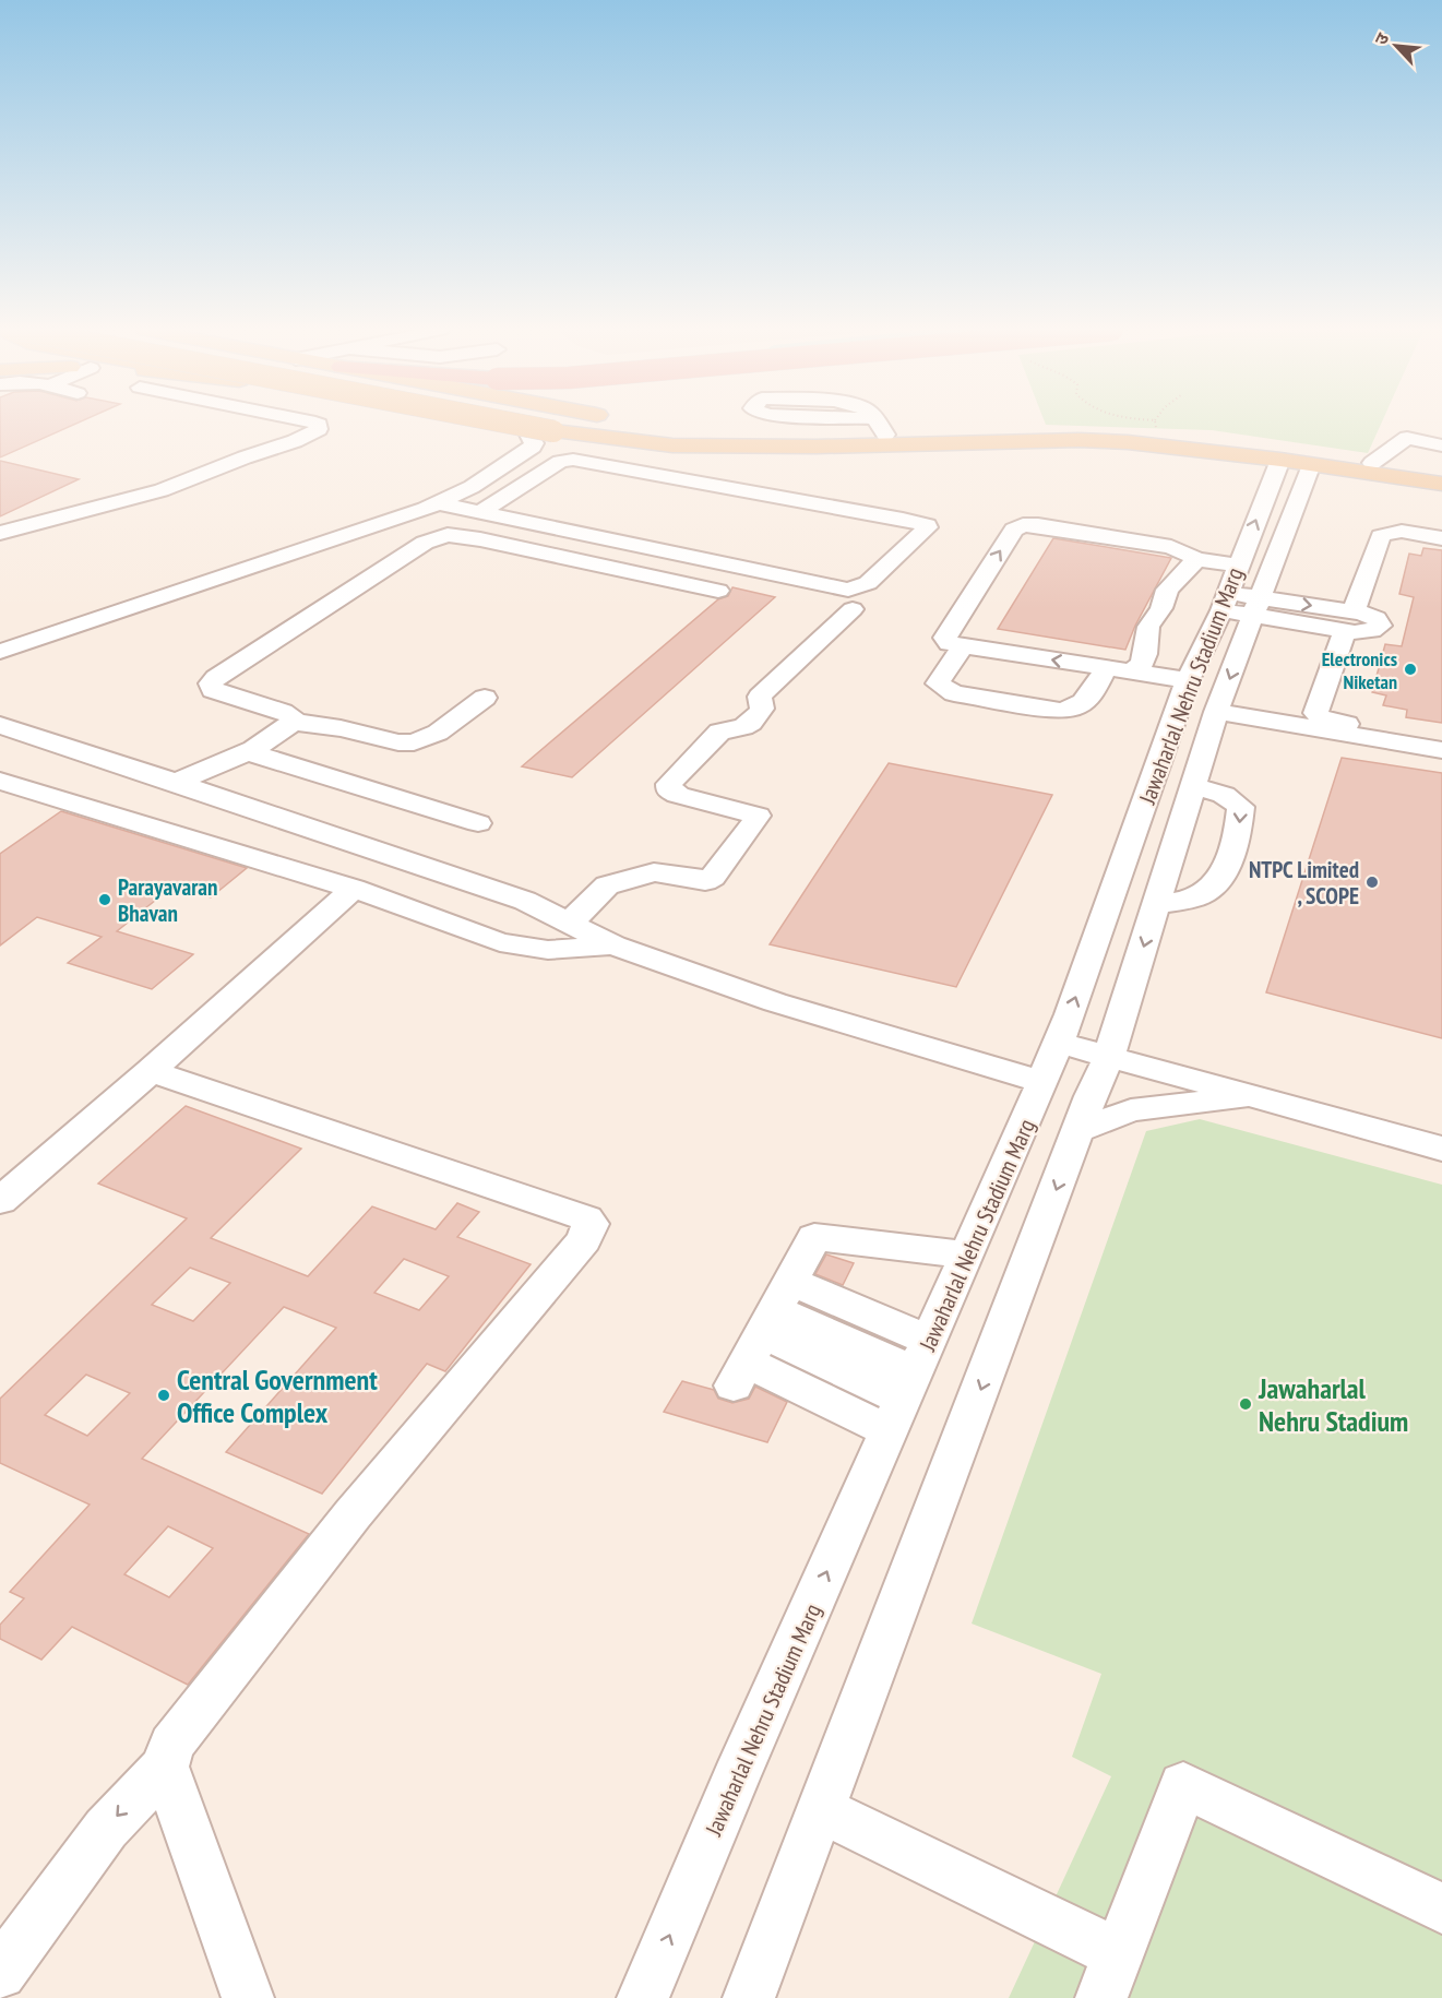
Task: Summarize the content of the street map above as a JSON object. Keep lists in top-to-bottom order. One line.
{"streets":{"street":["Jawaharlal Nehru Stadium Marg"]},"places":["Electronics Niketan","NTPC Limited , SCOPE","Parayavaran Bhavan","Central Government Office Complex","Jawaharlal Nehru Stadium"],"north":"top left"}
